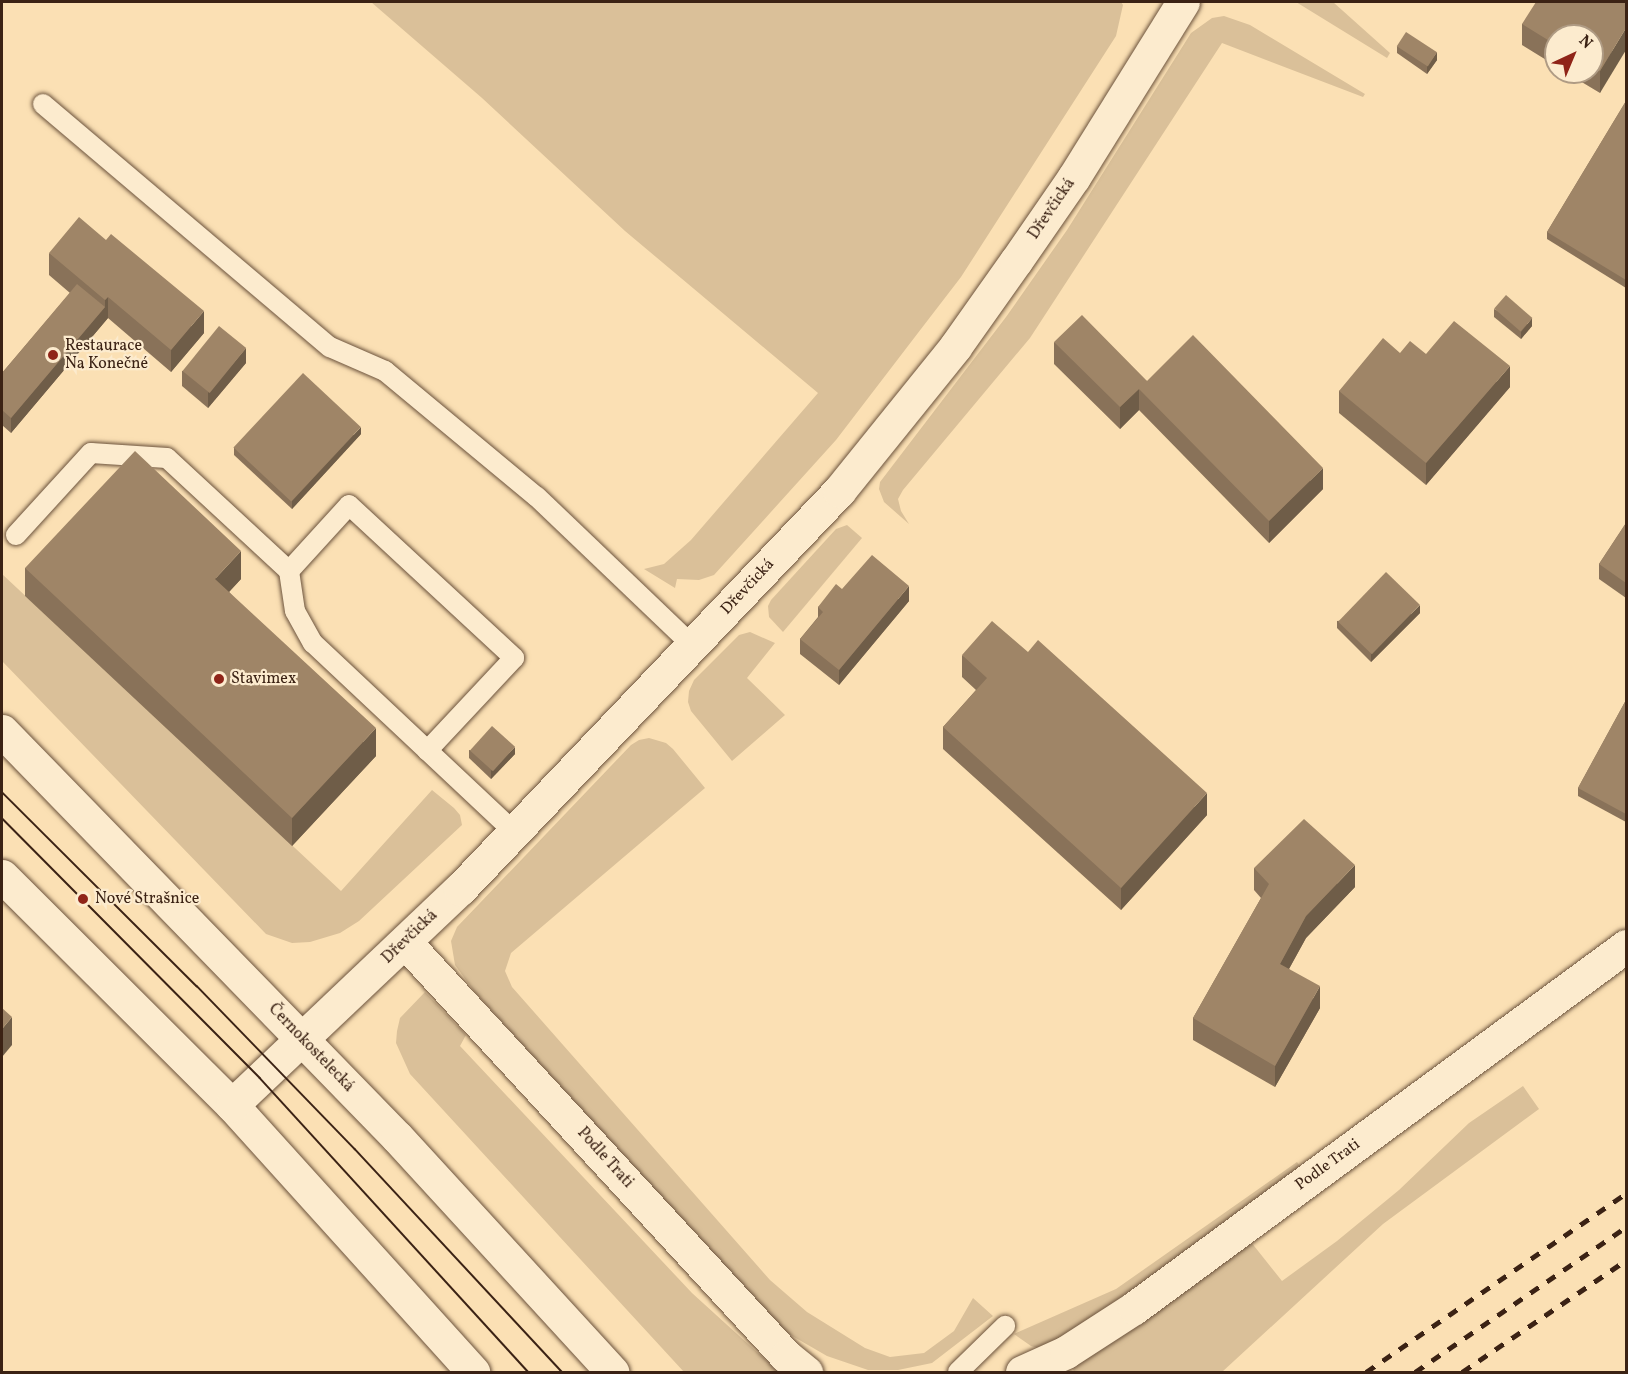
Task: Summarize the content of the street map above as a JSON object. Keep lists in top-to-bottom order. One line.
{"streets":{"main road":["Dřevčická","Černokostelecká","Podle Trati"]},"crossings":[["Dřevčická","Černokostelecká"],["Dřevčická","Podle Trati"]],"places":["Restaurace Na Konečné","Stavimex","Nové Strašnice"],"north":"top right"}
